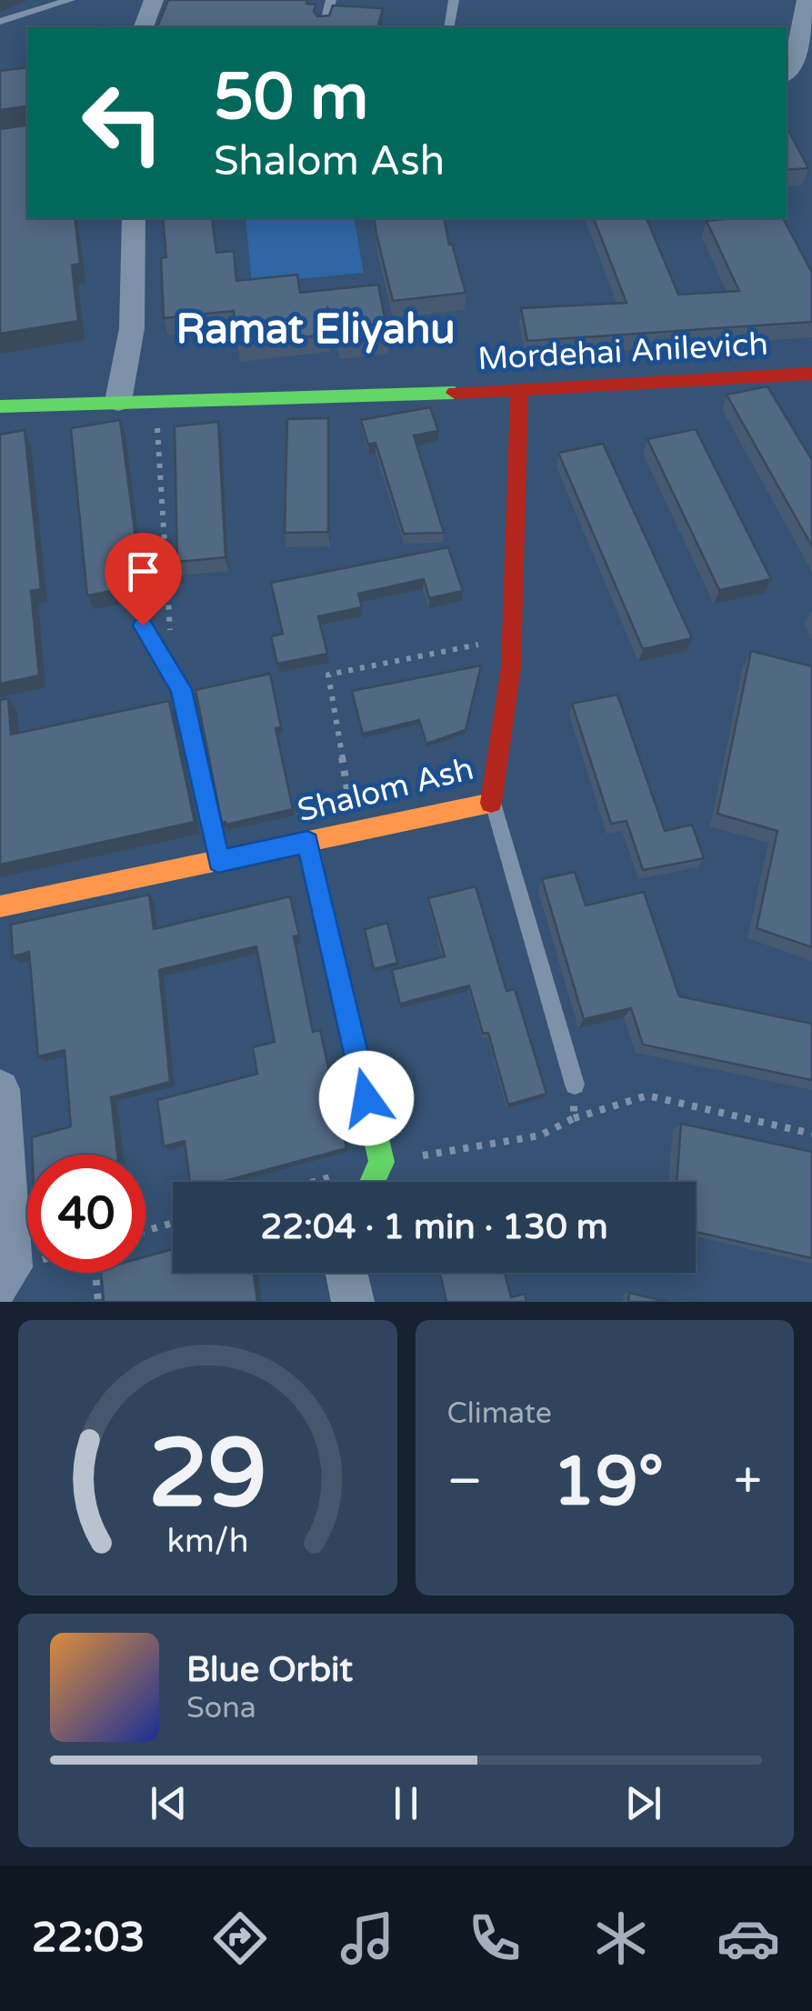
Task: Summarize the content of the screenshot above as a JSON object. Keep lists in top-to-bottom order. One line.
{"streets":{"street":["Mordehai Anilevich","Shalom Ash"]},"crossings":[["Mordehai Anilevich","Shalom Ash"]],"districts":["Ramat Eliyahu"],"page":{"turn":["50 m","Shalom Ash"],"limit":"40","trip":"22:04 · 1 min · 130 m","tile":"Climate","heat":["−","19°","+"],"song":["Blue Orbit","Sona"],"tabs":"22:03","gauge":["29","km/h"]}}
